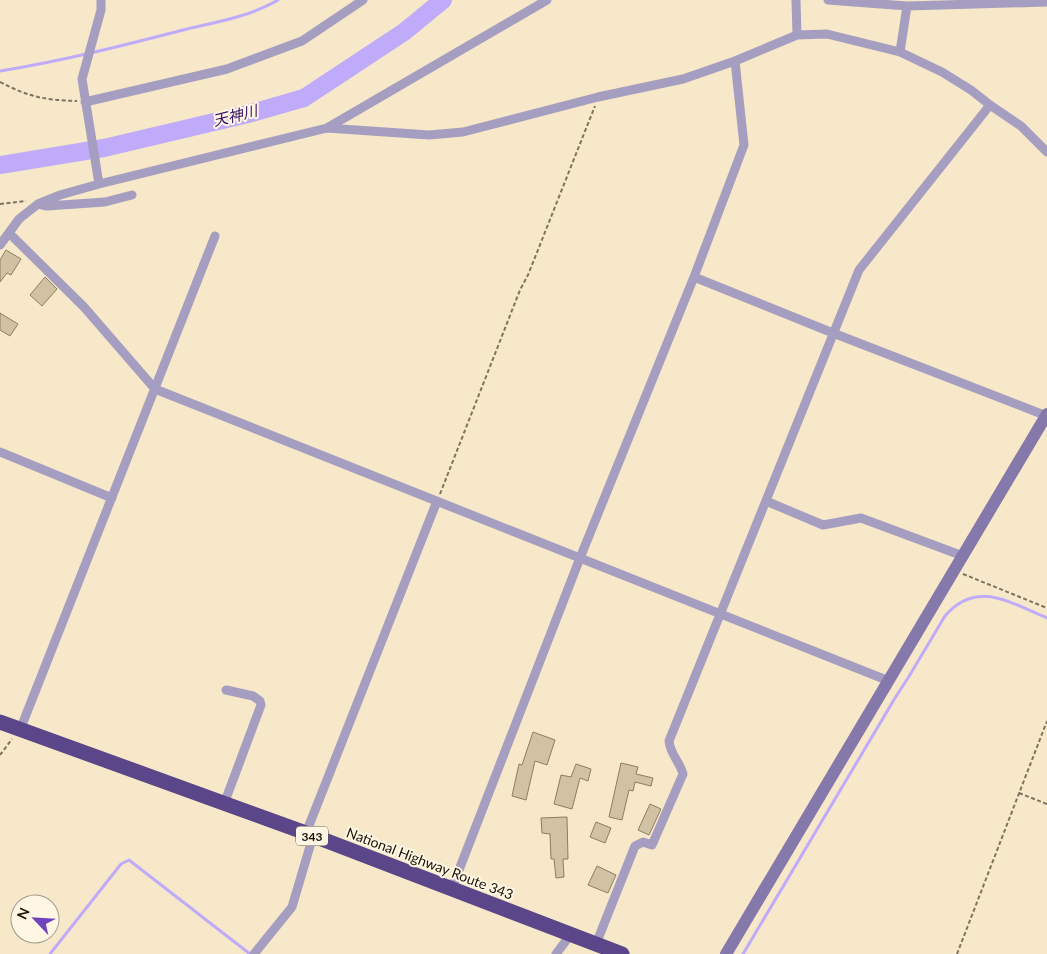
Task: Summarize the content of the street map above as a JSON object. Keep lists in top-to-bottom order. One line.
{"streets":{"highway":["343","National Highway Route 343"]},"water":["天神川"],"north":"top left"}
